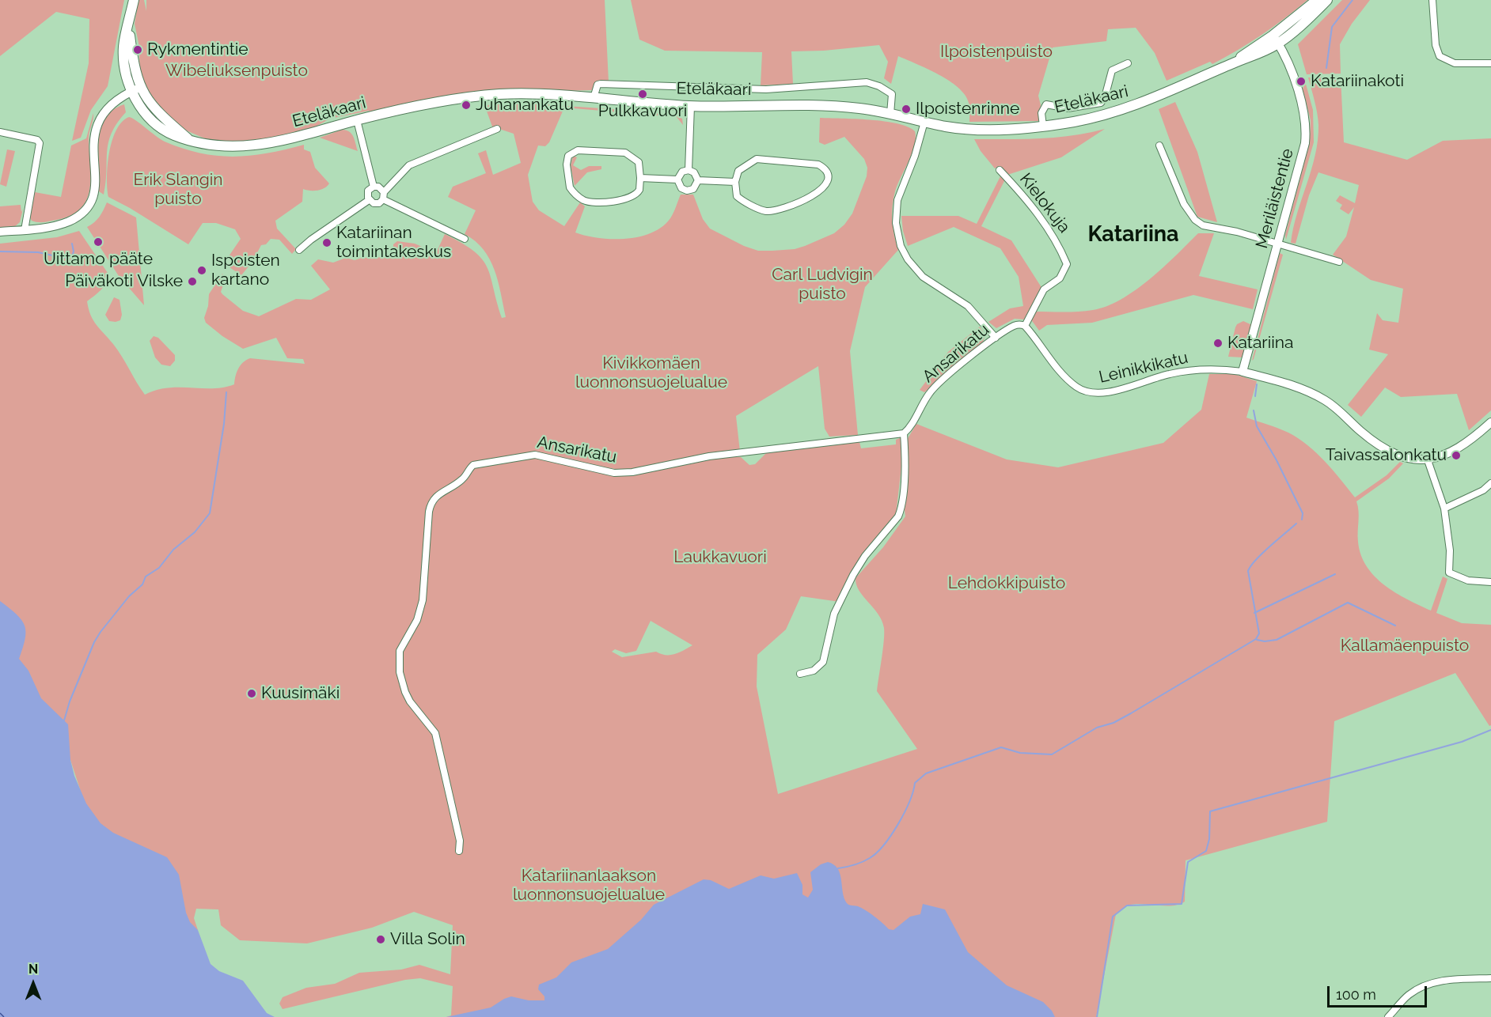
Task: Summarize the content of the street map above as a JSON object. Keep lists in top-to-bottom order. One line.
{"streets":{"main road":["Eteläkaari"],"street":["Meriläistentie","Kielokuja","Ansarikatu","Leinikkikatu"]},"crossings":[["Eteläkaari","Meriläistentie"],["Meriläistentie","Leinikkikatu"],["Kielokuja","Ansarikatu"],["Kielokuja","Leinikkikatu"],["Ansarikatu","Leinikkikatu"]],"districts":["Katariina"],"parks":["Ilpoistenpuisto","Wibeliuksenpuisto","Erik Slangin puisto","Carl Ludvigin puisto","Kivikkomäen luonnonsuojelualue","Laukkavuori","Lehdokkipuisto","Kallamäenpuisto","Katariinanlaakson luonnonsuojelualue"],"places":["Rykmentintie","Katariinakoti","Pulkkavuori","Juhanankatu","Ilpoistenrinne","Uittamo pääte","Katariinan toimintakeskus","Ispoisten kartano","Päiväkoti Vilske","Katariina","Taivassalonkatu","Kuusimäki","Villa Solin"],"scale_bar":"100 m","north":"top"}
